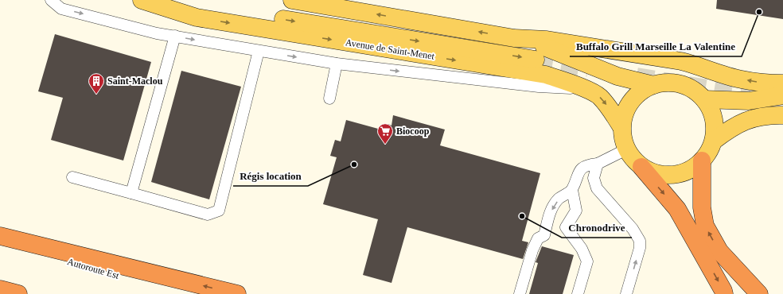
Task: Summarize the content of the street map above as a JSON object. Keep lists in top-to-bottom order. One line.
{"streets":{"highway":["Autoroute Est"],"main road":["Avenue de Saint-Menet"]},"places":{"other":["Buffalo Grill Marseille La Valentine","Régis location","Chronodrive"],"building":["Saint-Maclou"],"supermarket":["Biocoop"]}}
